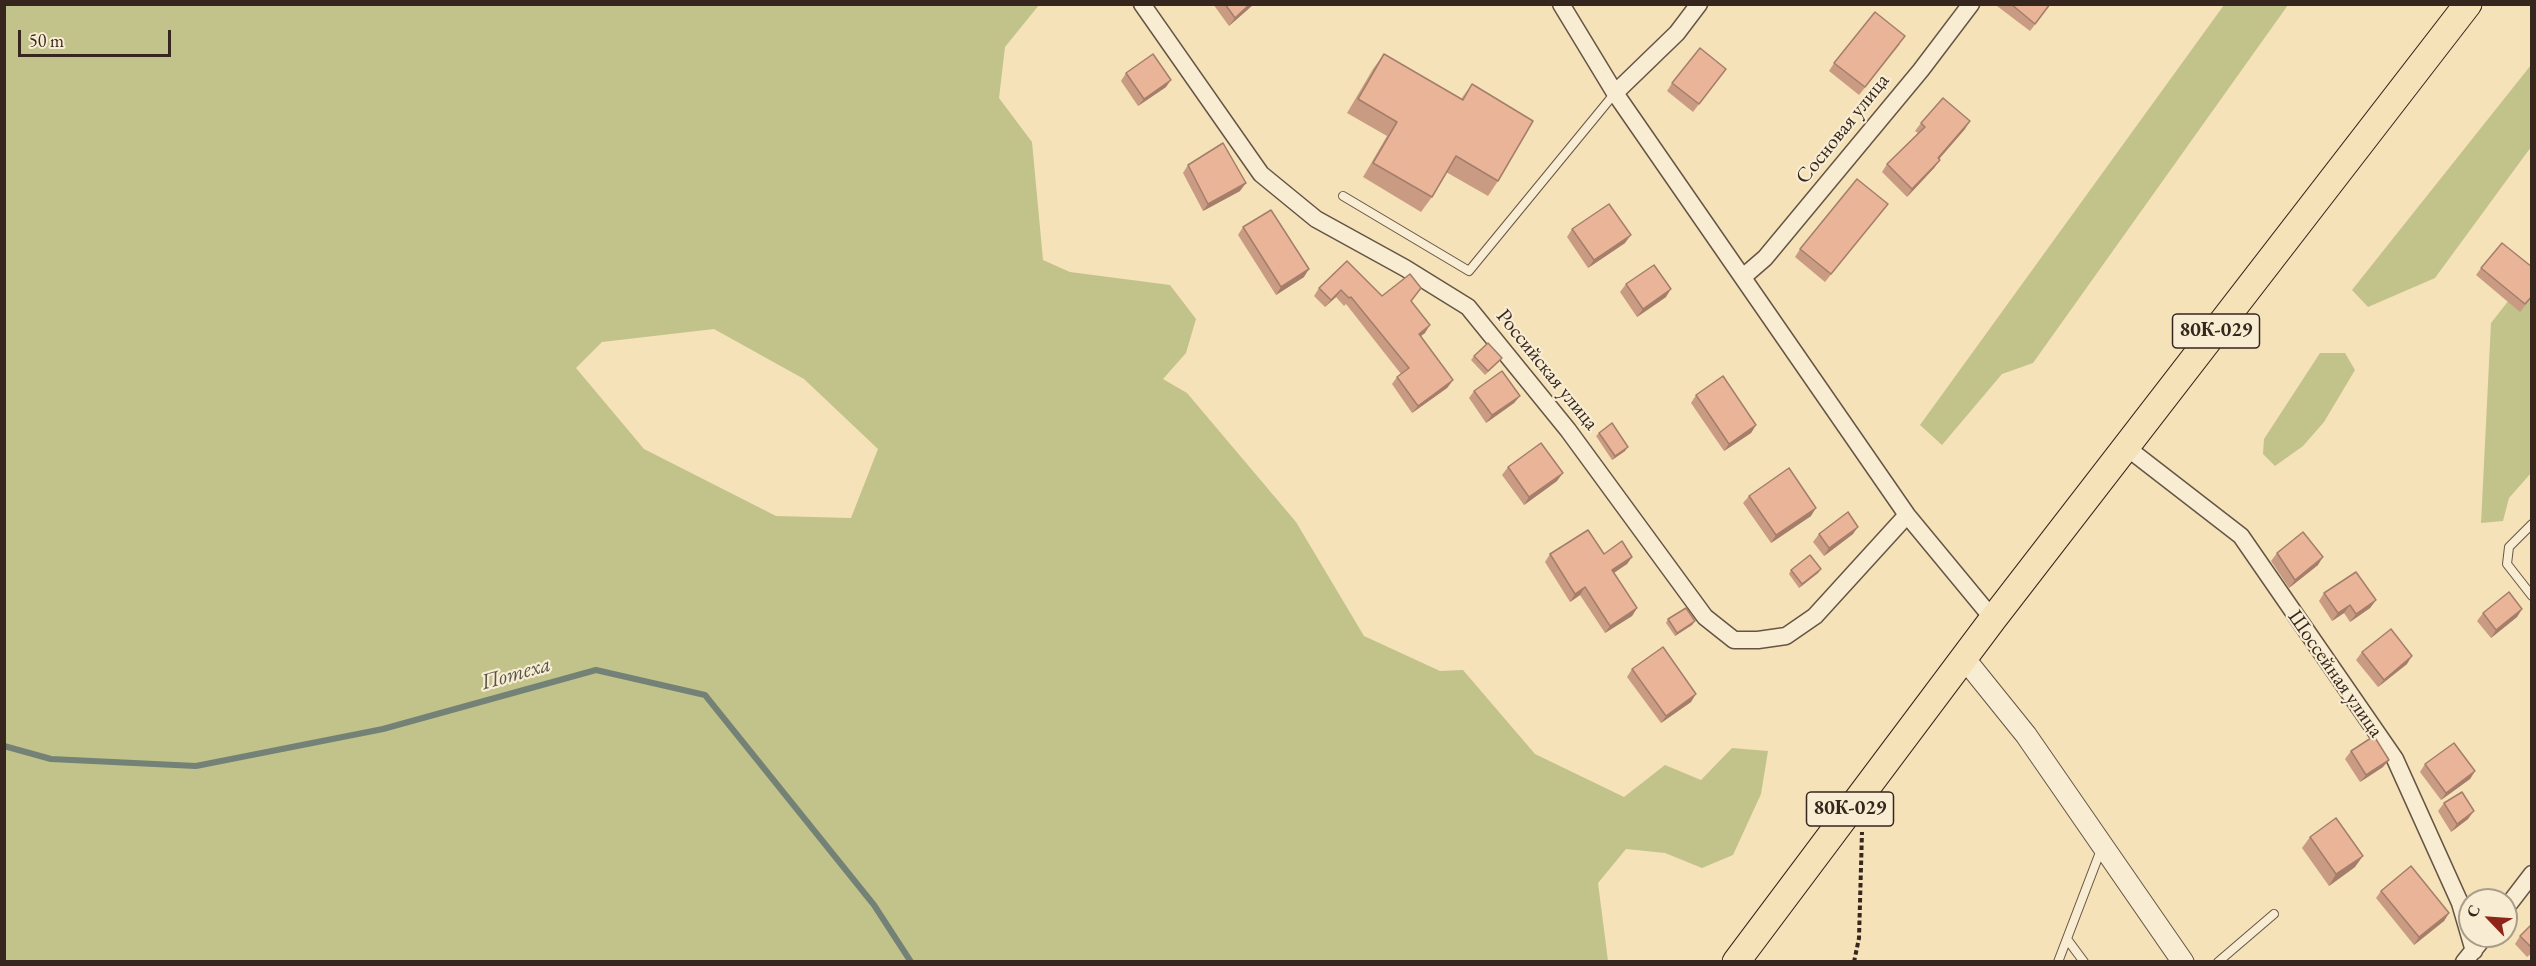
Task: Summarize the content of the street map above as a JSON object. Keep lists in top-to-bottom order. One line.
{"streets":{"main road":["80К-029"],"street":["Сосновая улица","Российская улица","Шоссейная улица"]},"crossings":[["80К-029","Шоссейная улица"]],"water":["Потеха"],"scale_bar":"50 m","north":"top left"}
